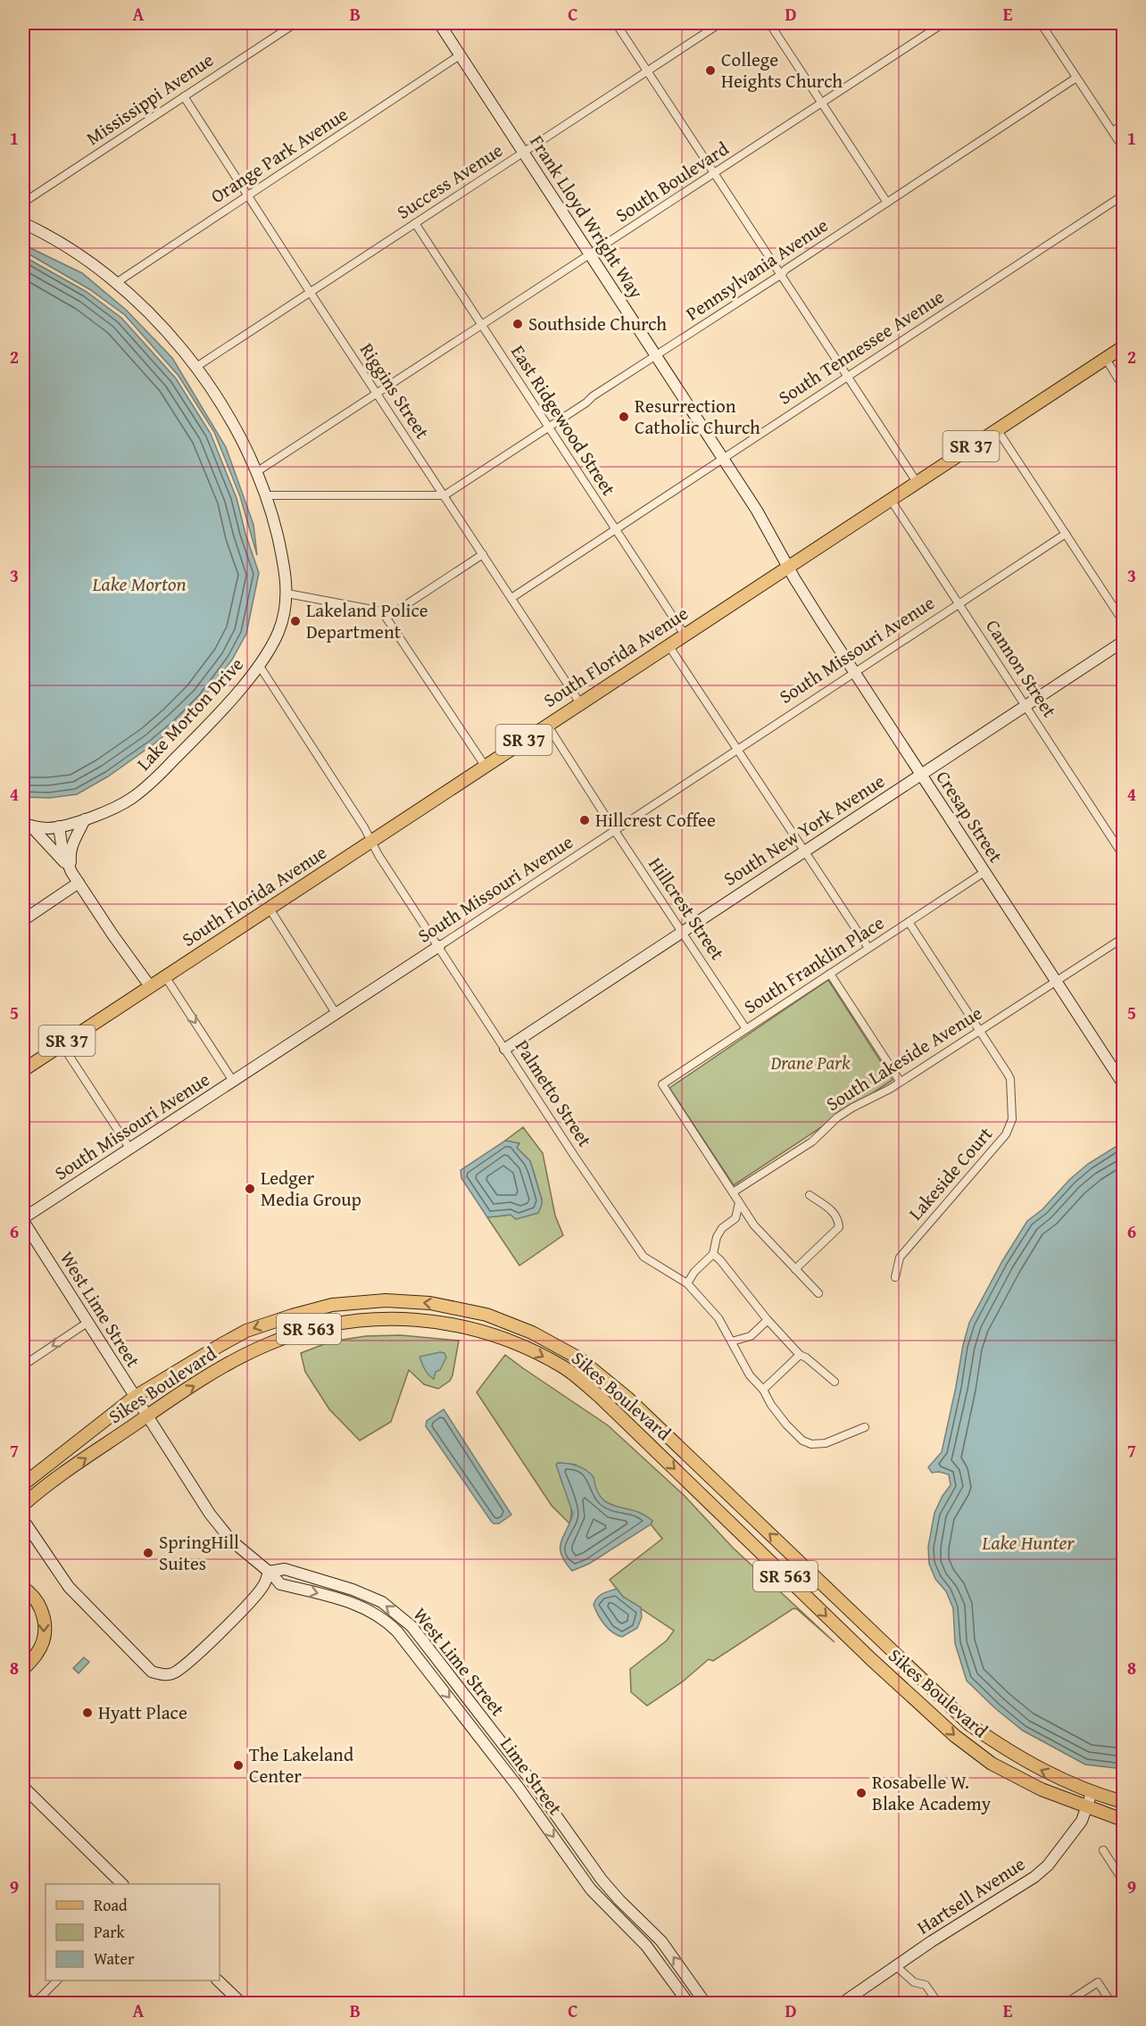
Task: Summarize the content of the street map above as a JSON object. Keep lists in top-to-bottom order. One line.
{"streets":{"main road":["SR 37","South Florida Avenue","SR 563","Sikes Boulevard"],"street":["Mississippi Avenue","Orange Park Avenue","Success Avenue","South Boulevard","Frank Lloyd Wright Way","Pennsylvania Avenue","South Tennessee Avenue","Riggins Street","East Ridgewood Street","South Missouri Avenue","Cannon Street","Lake Morton Drive","Cresap Street","South New York Avenue","Hillcrest Street","South Franklin Place","South Lakeside Avenue","Palmetto Street","Lakeside Court","West Lime Street","Lime Street","Hartsell Avenue"]},"crossings":[["Mississippi Avenue","Riggins Street"],["Orange Park Avenue","Frank Lloyd Wright Way"],["Orange Park Avenue","Riggins Street"],["Orange Park Avenue","Lake Morton Drive"],["Success Avenue","Frank Lloyd Wright Way"],["Success Avenue","Riggins Street"],["Success Avenue","East Ridgewood Street"],["Success Avenue","Lake Morton Drive"],["South Boulevard","Frank Lloyd Wright Way"],["South Boulevard","Riggins Street"],["South Boulevard","East Ridgewood Street"],["South Boulevard","Lake Morton Drive"],["Frank Lloyd Wright Way","Pennsylvania Avenue"],["Frank Lloyd Wright Way","South Tennessee Avenue"],["Frank Lloyd Wright Way","South Florida Avenue"],["Frank Lloyd Wright Way","Cresap Street"],["Pennsylvania Avenue","Riggins Street"],["Pennsylvania Avenue","East Ridgewood Street"],["South Tennessee Avenue","Riggins Street"],["South Tennessee Avenue","East Ridgewood Street"],["Riggins Street","South Florida Avenue"],["East Ridgewood Street","South Florida Avenue"],["South Missouri Avenue","Cannon Street"],["South Missouri Avenue","Cresap Street"],["South Missouri Avenue","Hillcrest Street"],["South Missouri Avenue","Palmetto Street"],["South Missouri Avenue","West Lime Street"],["South Florida Avenue","Cannon Street"],["South Florida Avenue","Cresap Street"],["South Florida Avenue","Hillcrest Street"],["South Florida Avenue","Palmetto Street"],["Cannon Street","South New York Avenue"],["Lake Morton Drive","Palmetto Street"],["Cresap Street","South New York Avenue"],["Cresap Street","South Franklin Place"],["Cresap Street","South Lakeside Avenue"],["South New York Avenue","Hillcrest Street"],["South New York Avenue","Palmetto Street"],["Hillcrest Street","South Franklin Place"],["South Franklin Place","South Lakeside Avenue"],["South Franklin Place","Lakeside Court"],["South Lakeside Avenue","Lakeside Court"],["West Lime Street","Sikes Boulevard"],["West Lime Street","Lime Street"],["Sikes Boulevard","Hartsell Avenue"]],"one_way":["West Lime Street","Lime Street"],"water":["Lake Morton","Lake Hunter"],"parks":["Drane Park"],"places":["College Heights Church","Southside Church","Resurrection Catholic Church","Lakeland Police Department","Hillcrest Coffee","Ledger Media Group","SpringHill Suites","Hyatt Place","The Lakeland Center","Rosabelle W. Blake Academy"],"legend":["Road","Park","Water"],"grid":{"columns":["A","B","C","D","E"],"rows":["1","2","3","4","5","6","7","8","9"]}}
